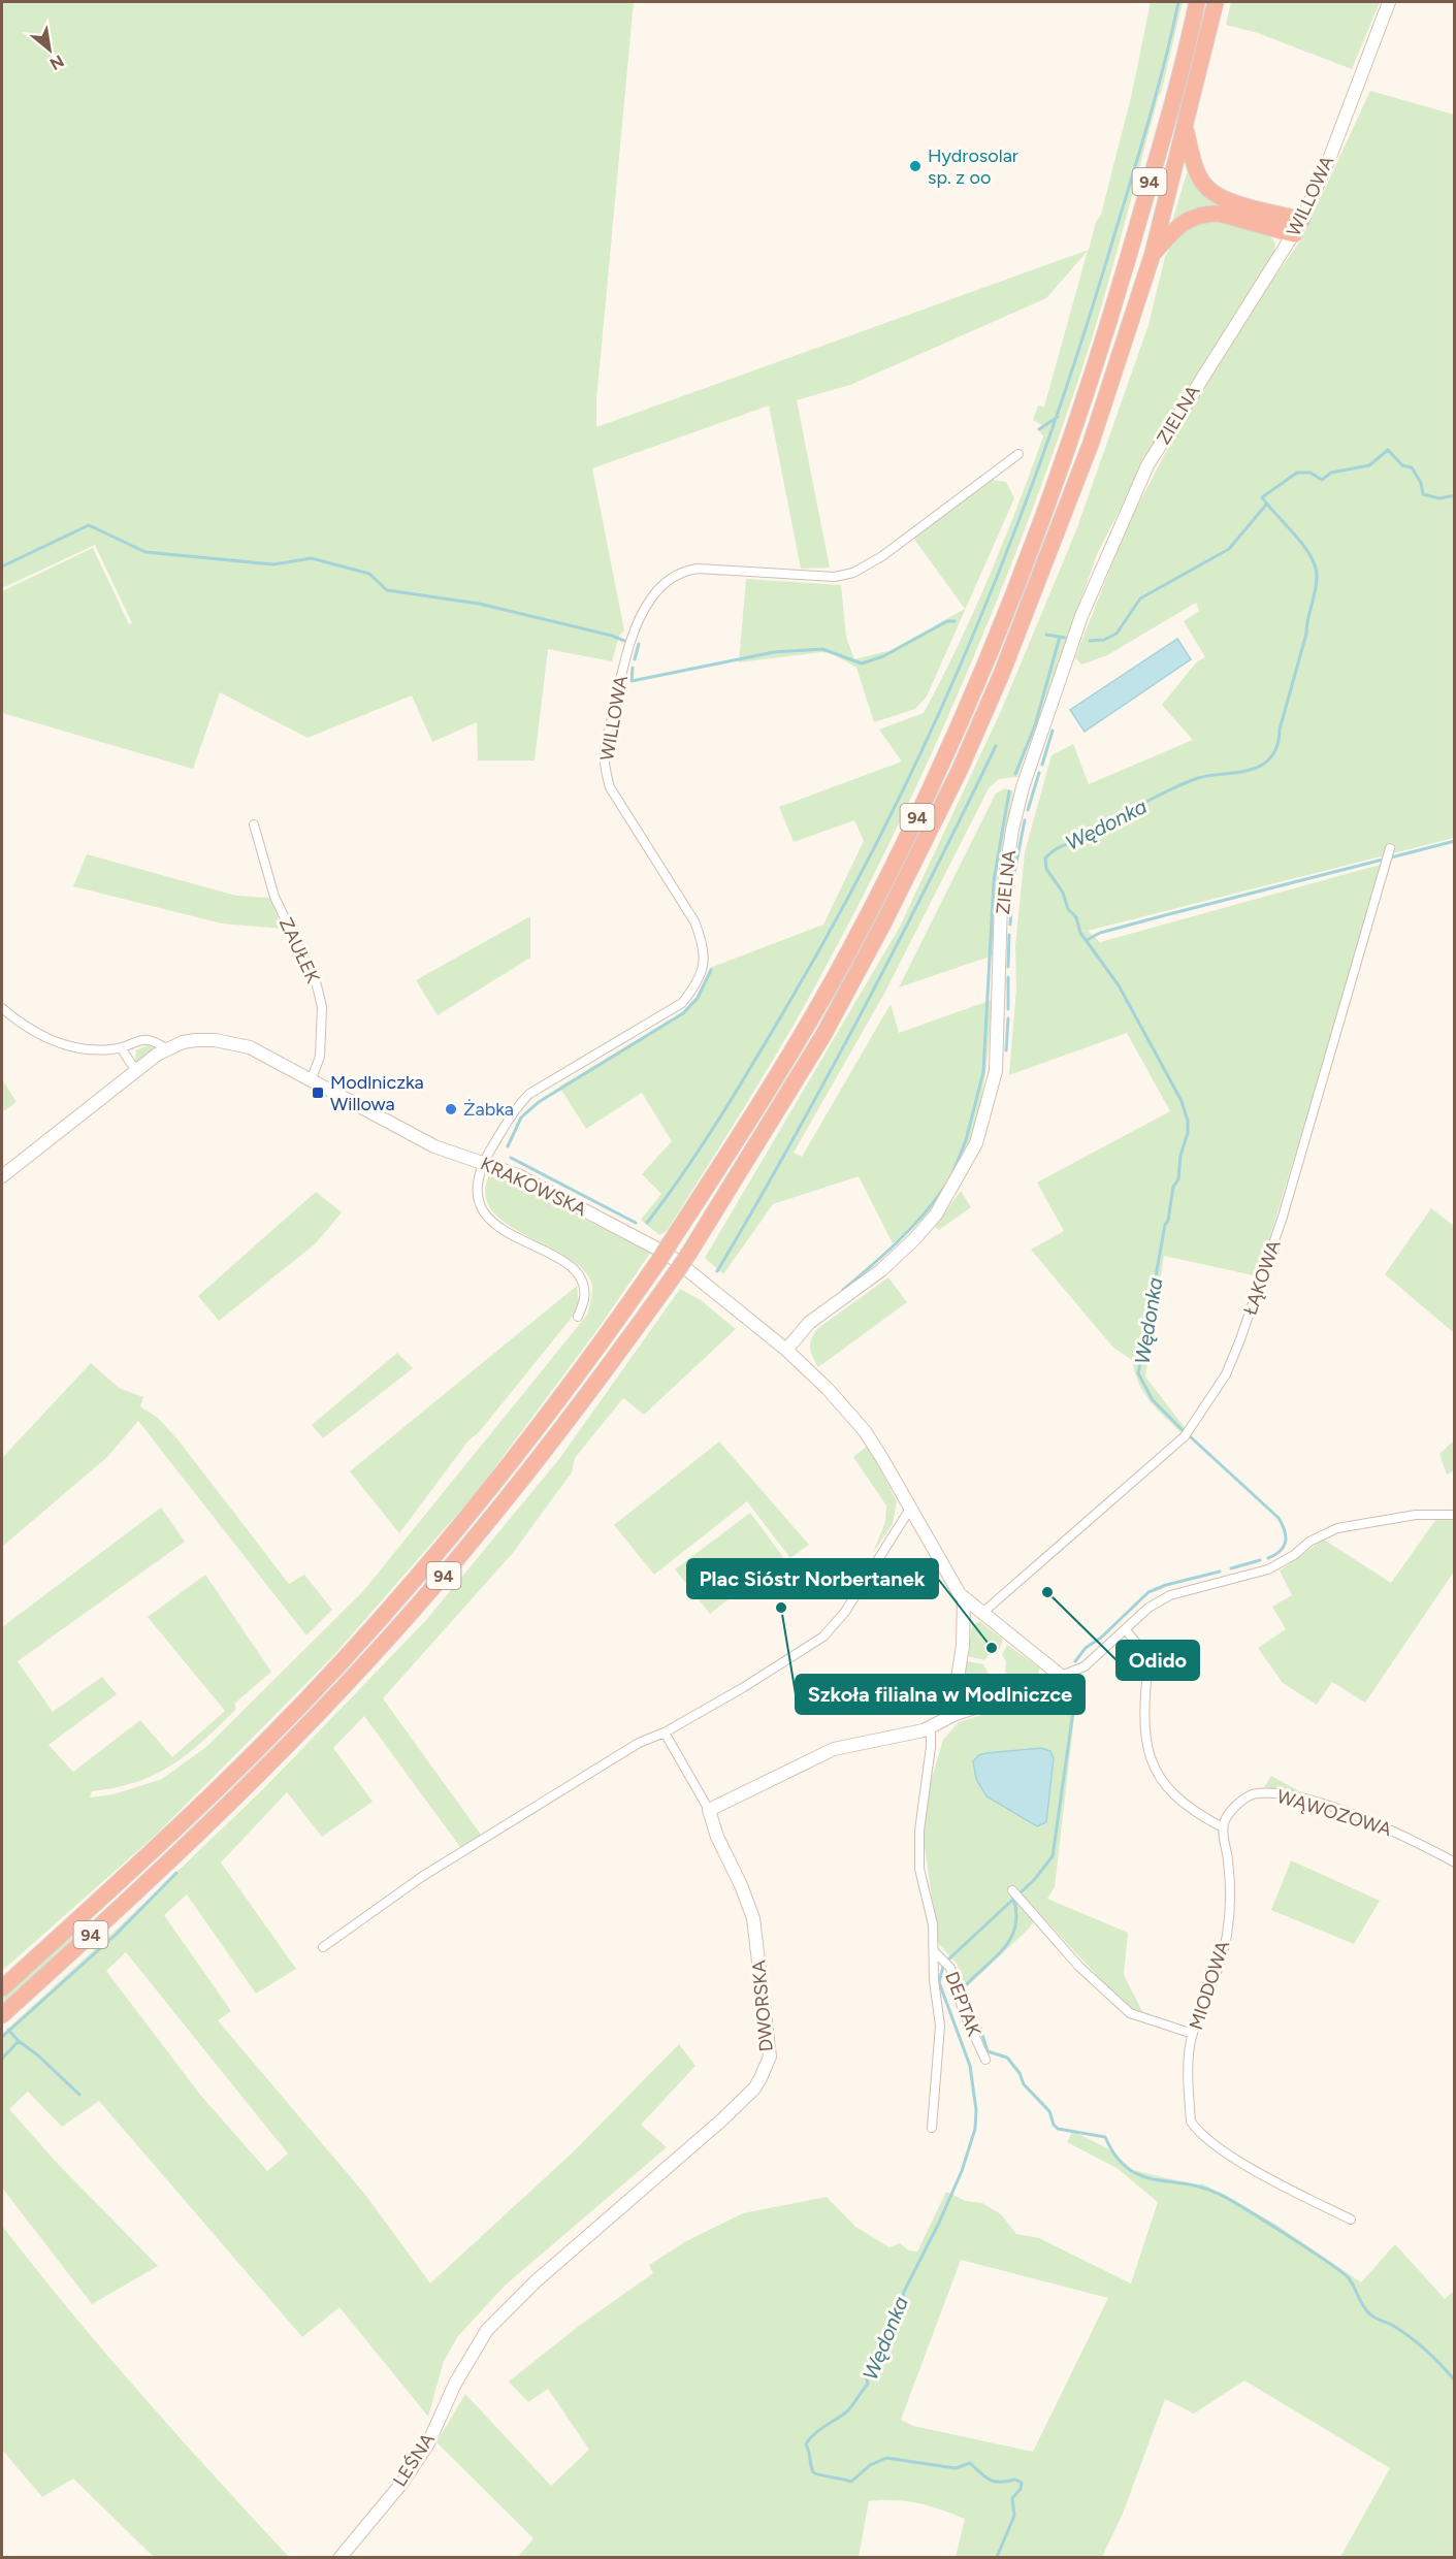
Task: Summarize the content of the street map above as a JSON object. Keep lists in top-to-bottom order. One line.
{"streets":{"highway":["94"],"street":["WILLOWA","ZIELNA","ZAUŁEK","KRAKOWSKA","ŁĄKOWA","WĄWOZOWA","MIODOWA","DEPTAK","DWORSKA","LEŚNA"]},"crossings":[["WILLOWA","ZIELNA"],["WILLOWA","KRAKOWSKA"],["ZIELNA","KRAKOWSKA"],["ZAUŁEK","KRAKOWSKA"],["WĄWOZOWA","MIODOWA"],["DWORSKA","LEŚNA"]],"water":["Wędonka"],"places":{"other":["Hydrosolar sp. z oo","Żabka","Odido","Szkoła filialna w Modlniczce","Plac Sióstr Norbertanek"],"transit":["Modlniczka Willowa"]},"north":"bottom right"}
